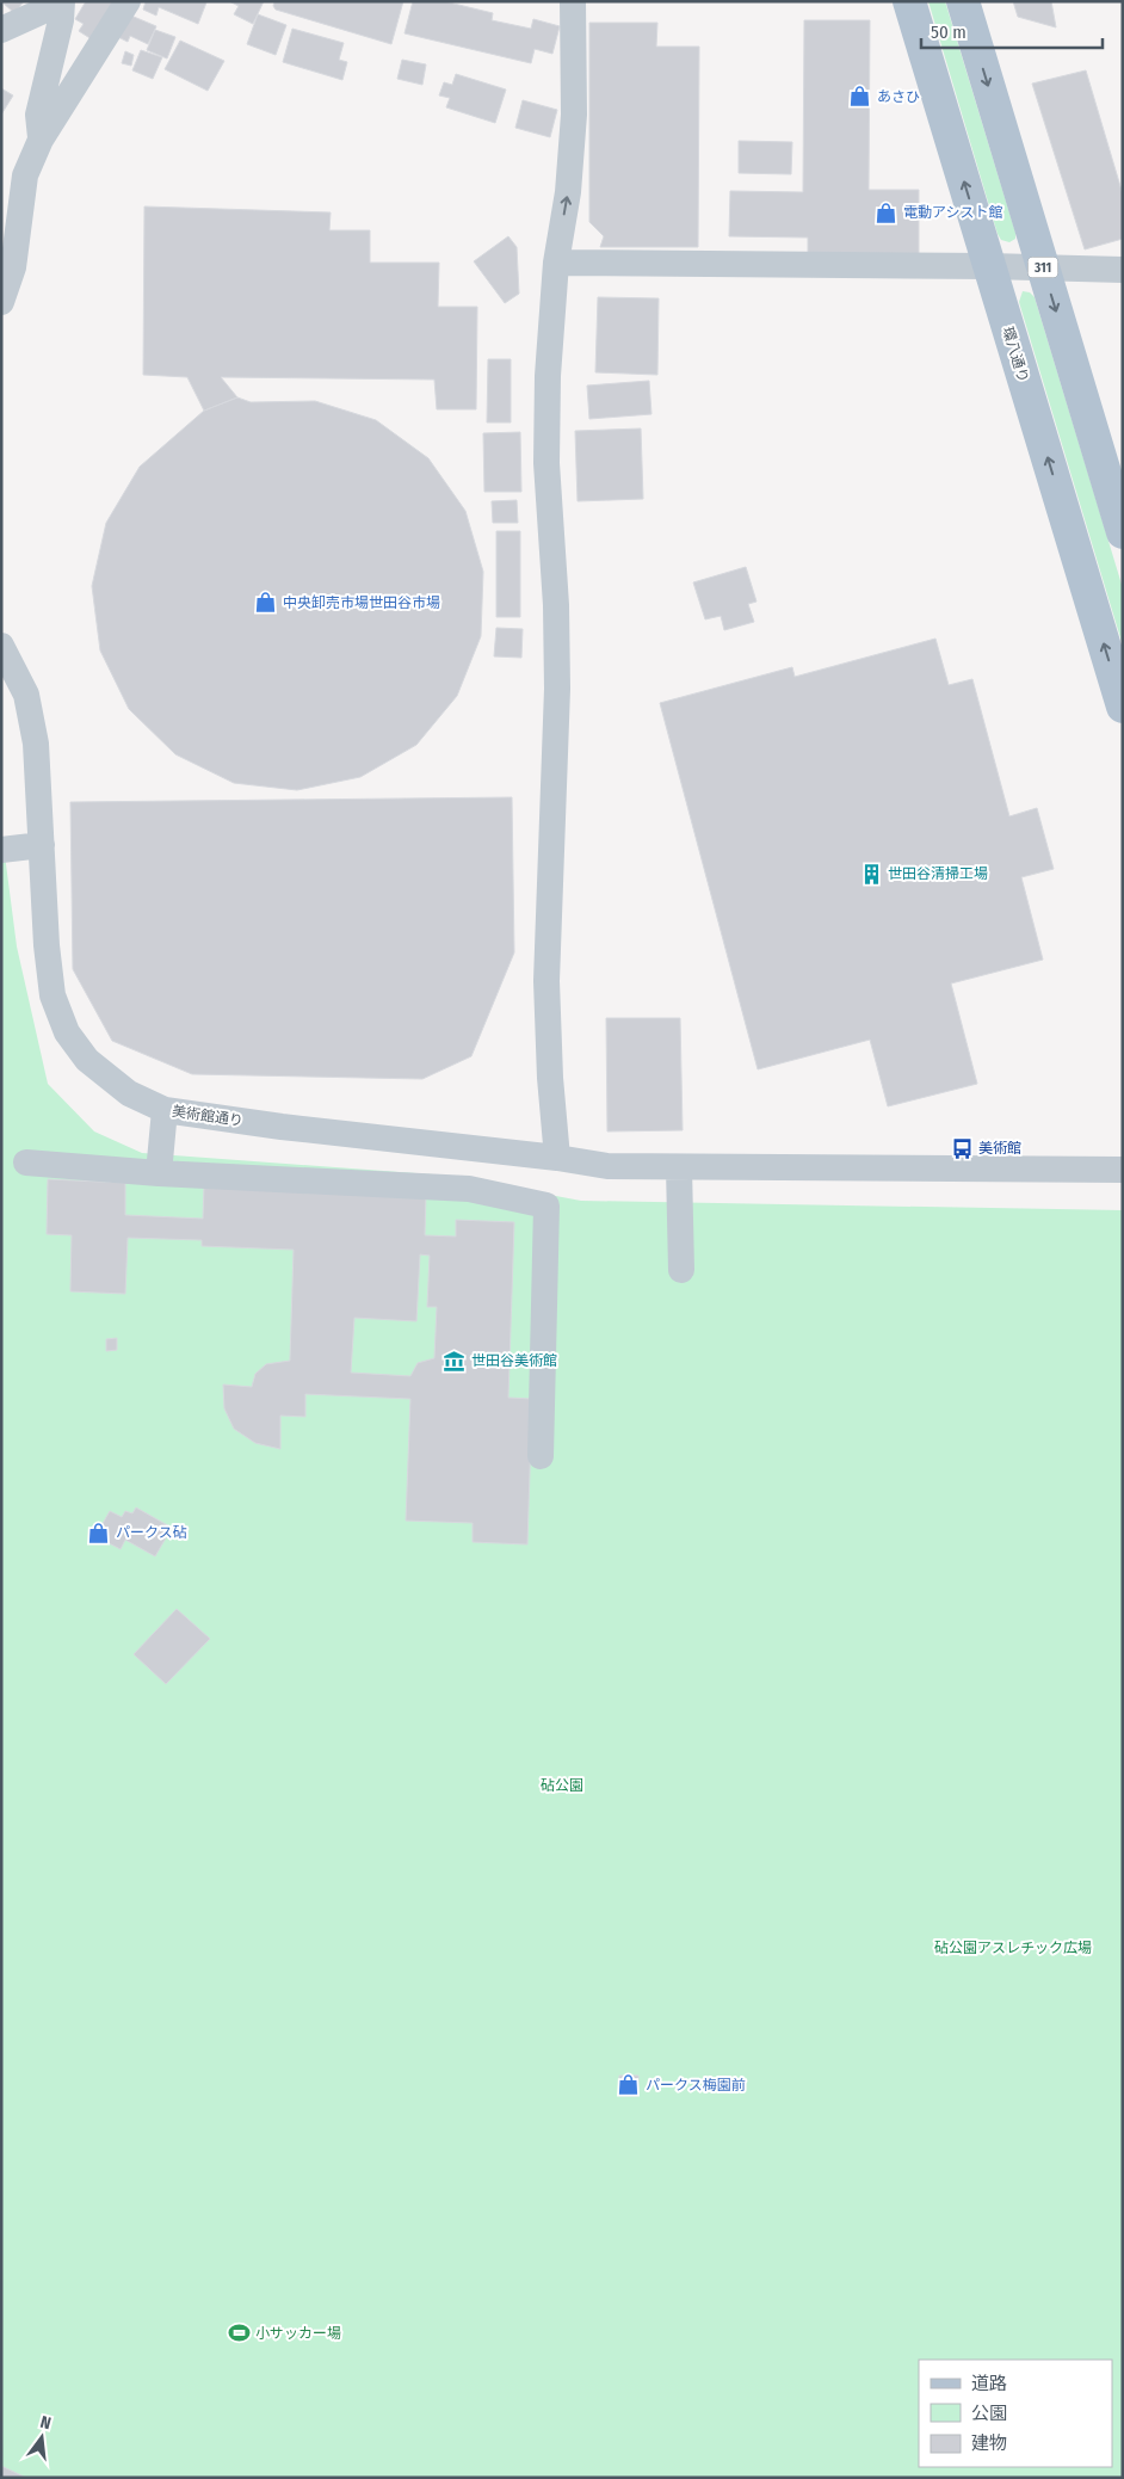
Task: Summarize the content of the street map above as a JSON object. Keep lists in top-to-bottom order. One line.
{"streets":{"main road":["311","環八通り"],"street":["美術館通り"]},"parks":["砧公園","砧公園アスレチック広場"],"places":{"shop":["あさひ","電動アシスト館","中央卸売市場世田谷市場","パークス砧","パークス梅園前"],"building":["世田谷清掃工場"],"bus stop":["美術館"],"museum":["世田谷美術館"],"sports":["小サッカー場"]},"legend":["道路","公園","建物"],"scale_bar":"50 m","north":"top"}
